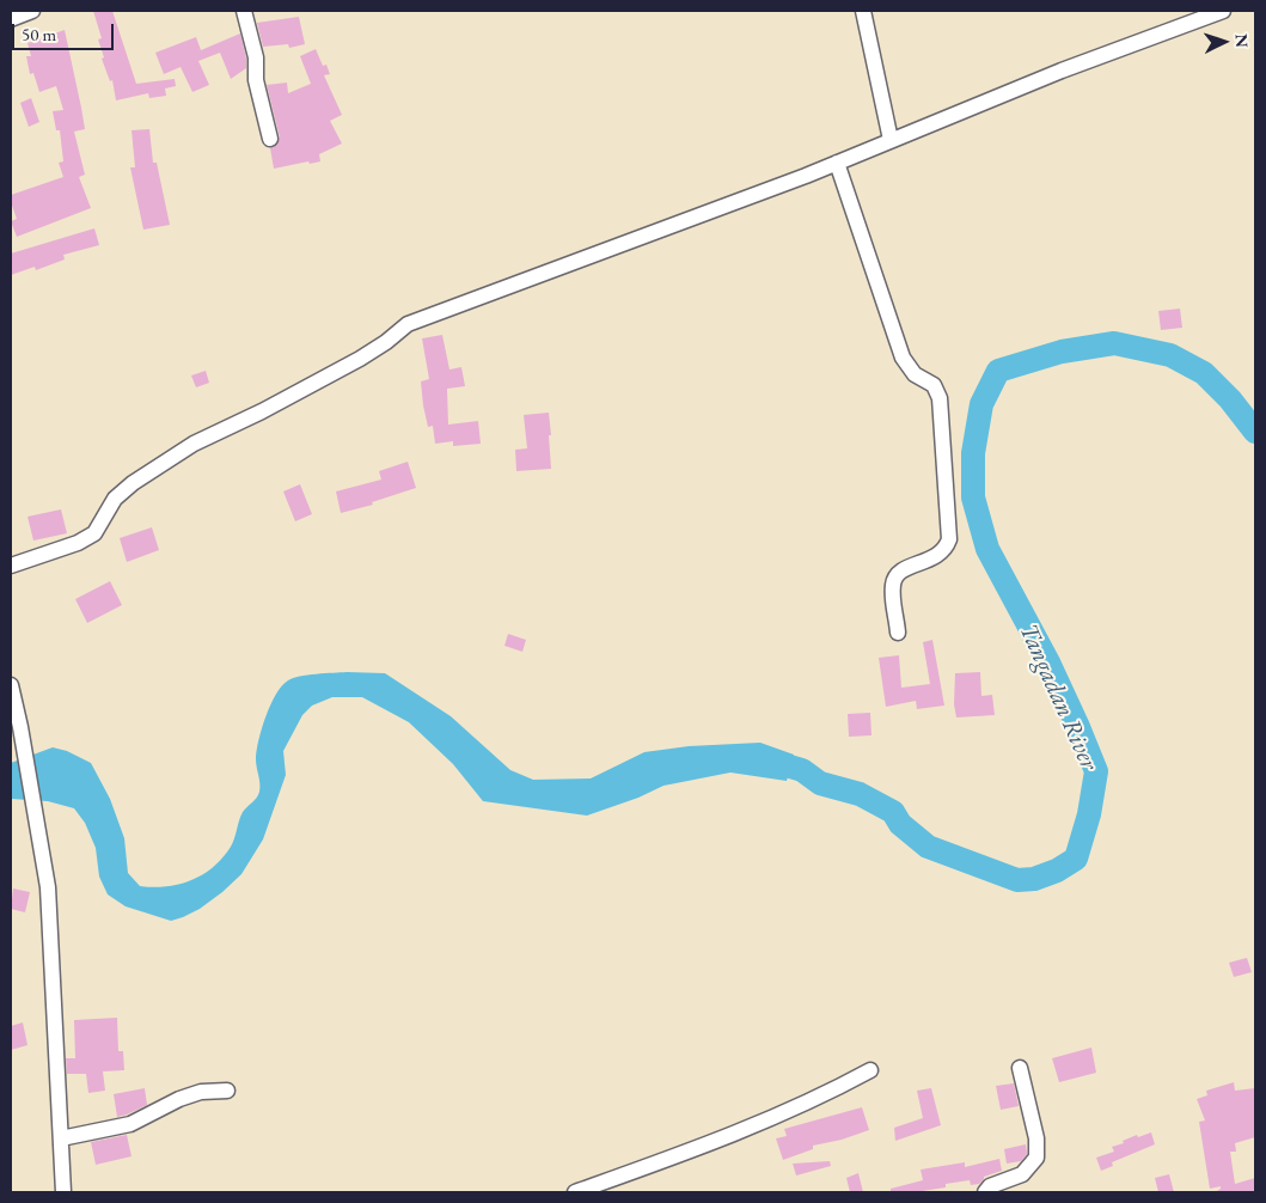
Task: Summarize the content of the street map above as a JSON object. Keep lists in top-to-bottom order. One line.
{"water":["Tangadan River"],"scale_bar":"50 m","north":"right"}
